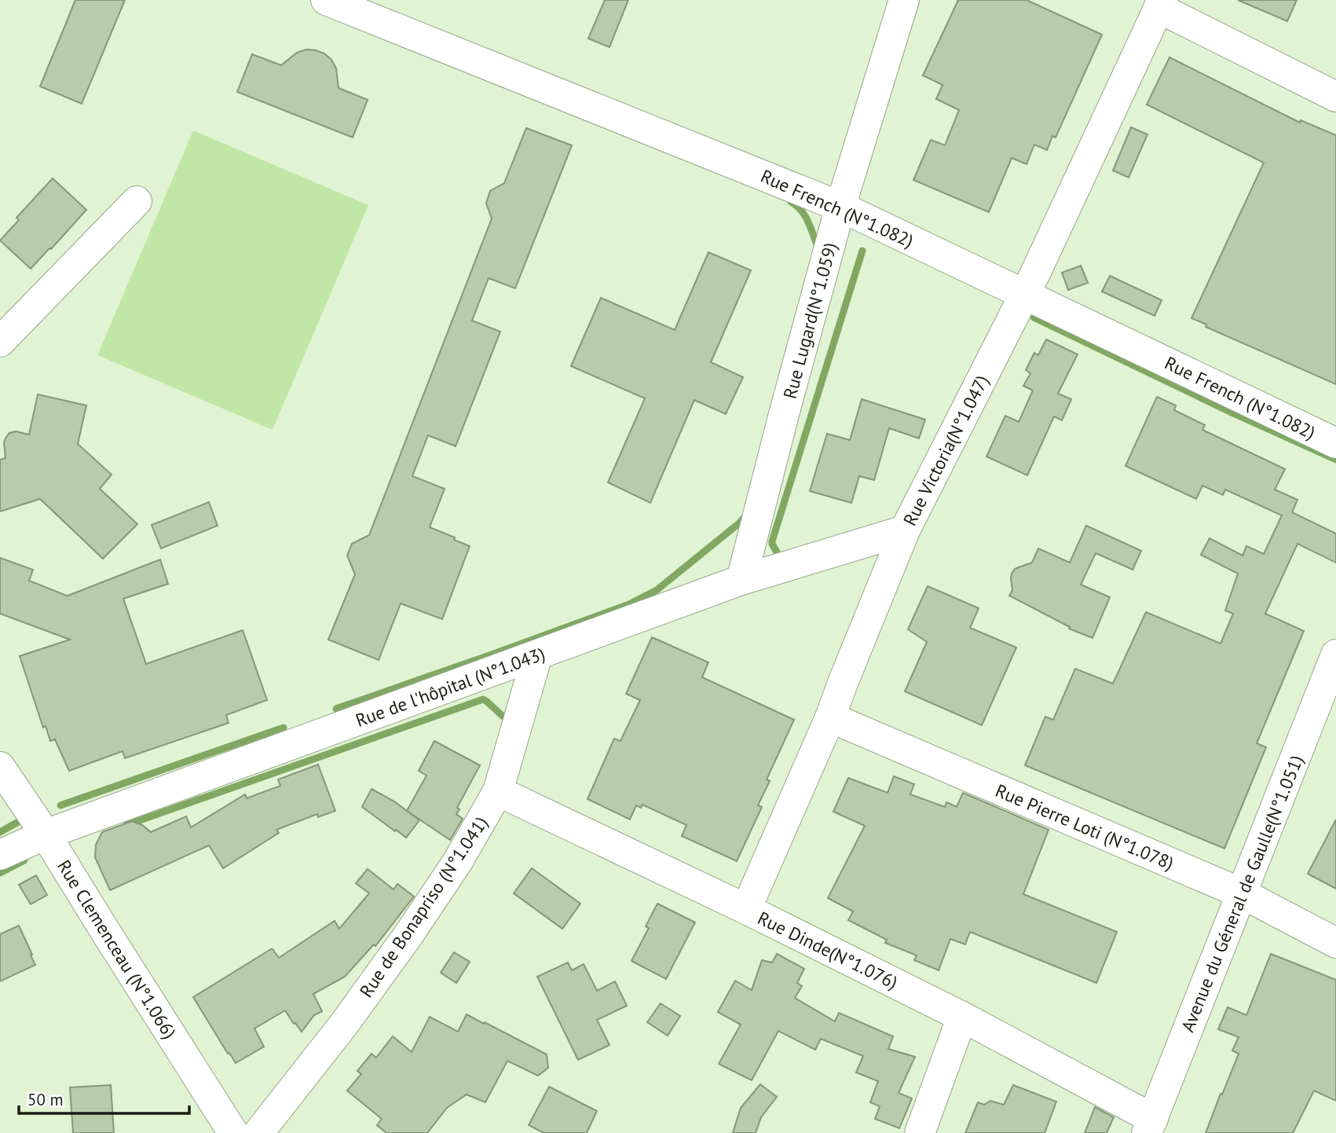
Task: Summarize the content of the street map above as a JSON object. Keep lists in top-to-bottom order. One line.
{"streets":{"street":["Rue French (N°1.082)","Rue Lugard(N°1.059)","Rue Victoria(N°1.047)","Rue de l'hôpital (N°1.043)","Rue Pierre Loti (N°1.078)","Avenue du Géneral de Gaulle(N°1.051)","Rue de Bonapriso (N°1.041)","Rue Clemenceau (N°1.066)","Rue Dinde(N°1.076)"]},"crossings":[["Rue French (N°1.082)","Rue Lugard(N°1.059)"],["Rue French (N°1.082)","Rue Victoria(N°1.047)"],["Rue Lugard(N°1.059)","Rue de l'hôpital (N°1.043)"],["Rue Victoria(N°1.047)","Rue de l'hôpital (N°1.043)"],["Rue Victoria(N°1.047)","Rue Pierre Loti (N°1.078)"],["Rue Victoria(N°1.047)","Rue Dinde(N°1.076)"],["Rue de l'hôpital (N°1.043)","Rue de Bonapriso (N°1.041)"],["Rue de l'hôpital (N°1.043)","Rue Clemenceau (N°1.066)"],["Rue Pierre Loti (N°1.078)","Avenue du Géneral de Gaulle(N°1.051)"],["Avenue du Géneral de Gaulle(N°1.051)","Rue Dinde(N°1.076)"],["Rue de Bonapriso (N°1.041)","Rue Dinde(N°1.076)"]],"scale_bar":"50 m"}
